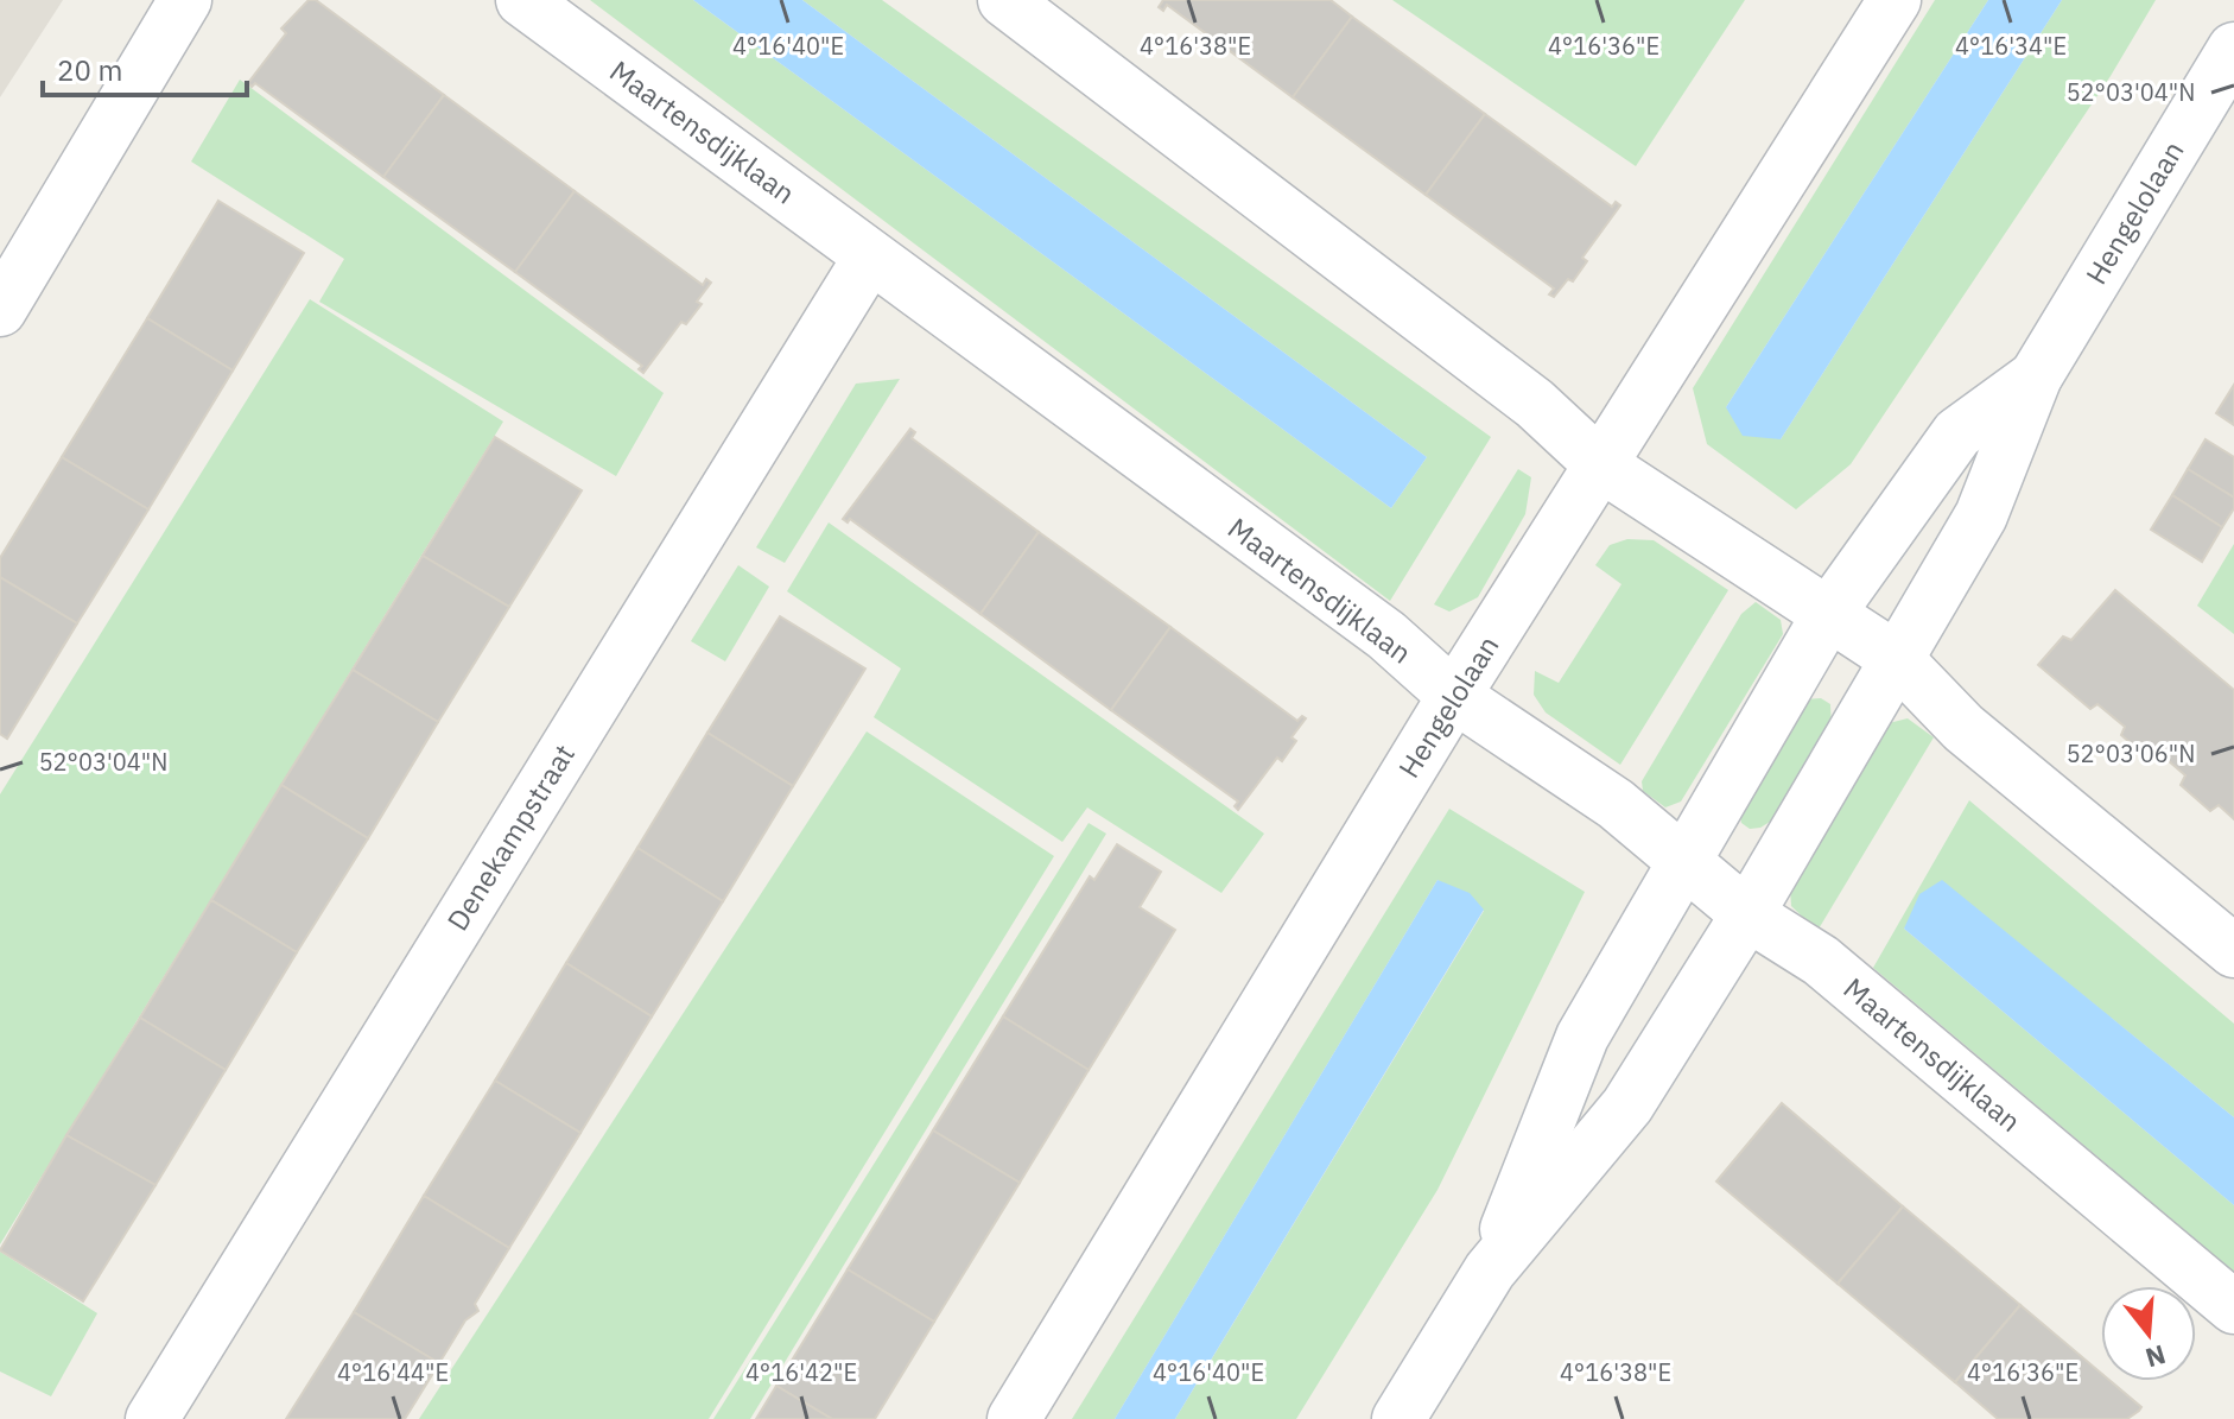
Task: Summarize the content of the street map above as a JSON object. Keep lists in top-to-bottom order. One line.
{"streets":{"street":["Maartensdijklaan","Hengelolaan","Denekampstraat"]},"crossings":[["Maartensdijklaan","Hengelolaan"],["Maartensdijklaan","Denekampstraat"]],"scale_bar":"20 m","north":"bottom","coordinates":["4°16'40\"E","4°16'38\"E","4°16'36\"E","4°16'34\"E","52°03'04\"N","52°03'06\"N","4°16'44\"E","4°16'42\"E"]}
